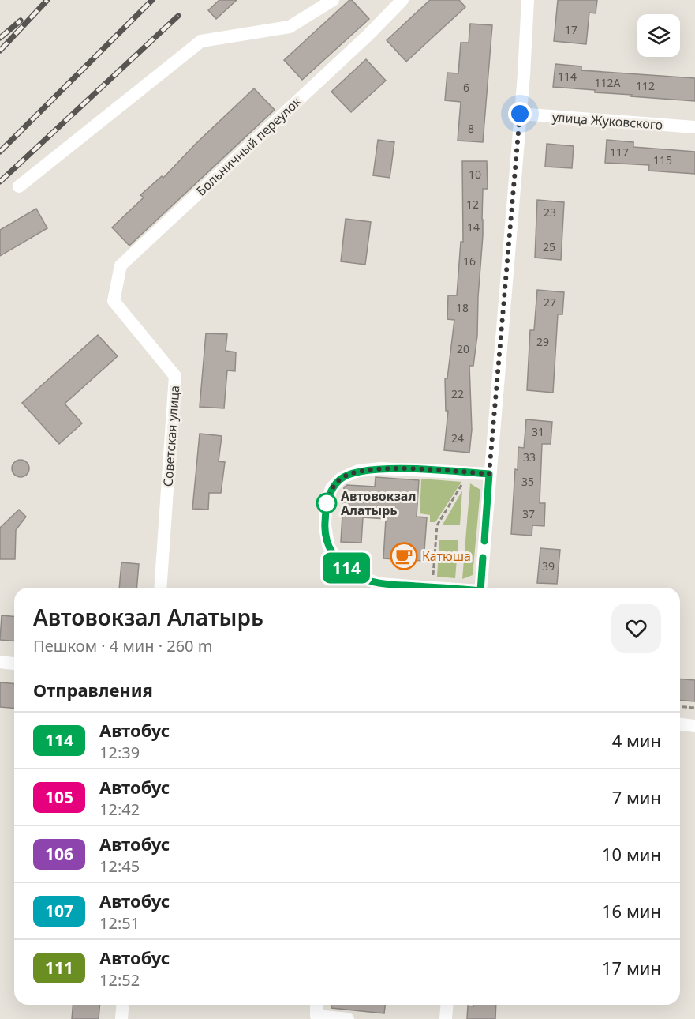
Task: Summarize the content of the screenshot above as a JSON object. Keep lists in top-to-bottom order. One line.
{"streets":{"street":["улица Жуковского","Больничный переулок","Советская улица"]},"crossings":[["Больничный переулок","Советская улица"]],"places":{"other":["Автовокзал Алатырь"],"cafe":["Катюша"]},"lines":["bus line 114"],"house_numbers":["17","114","112А","112","6","8","117","115","10","12","23","14","25","16","27","18","29","20","22","31","24","33","35","37","39"],"page":{"on_map":"114","heading":[["Автовокзал Алатырь","Пешком · 4 мин · 260 m"],"Отправления"],"list":[{"mark":"114","name":"Автобус","note":"12:39","value":"4 мин"},{"mark":"105","name":"Автобус","note":"12:42","value":"7 мин"},{"mark":"106","name":"Автобус","note":"12:45","value":"10 мин"},{"mark":"107","name":"Автобус","note":"12:51","value":"16 мин"},{"mark":"111","name":"Автобус","note":"12:52","value":"17 мин"}]}}
